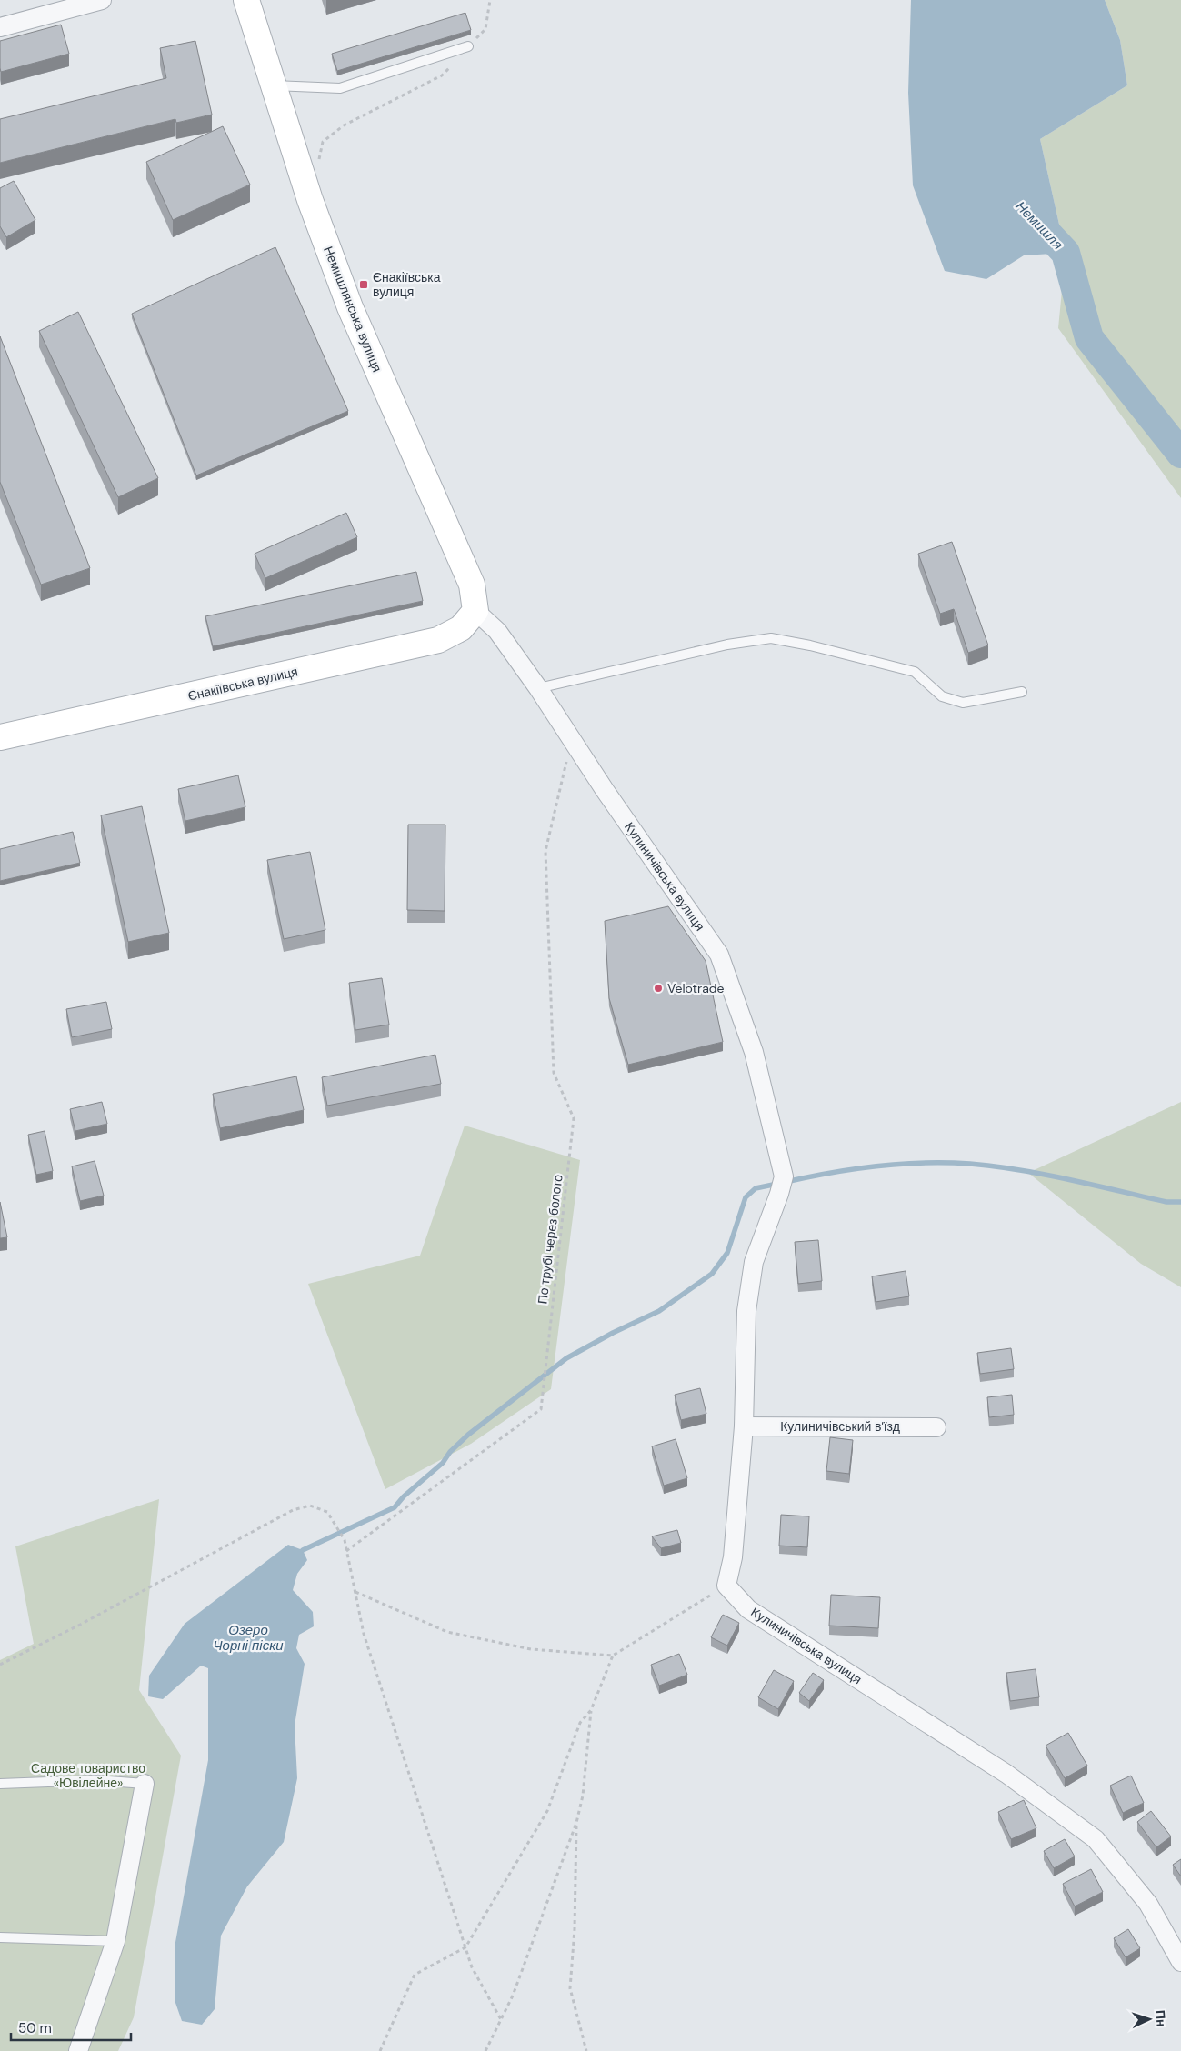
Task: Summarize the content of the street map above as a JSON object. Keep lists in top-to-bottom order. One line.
{"streets":{"street":["Немишлянська вулиця","Єнакіївська вулиця","Кулиничівська вулиця","Кулиничівський в'їзд"],"path":["По трубі через болото"]},"crossings":[["Немишлянська вулиця","Єнакіївська вулиця"],["Немишлянська вулиця","Кулиничівська вулиця"],["Єнакіївська вулиця","Кулиничівська вулиця"],["Кулиничівська вулиця","По трубі через болото"],["Кулиничівська вулиця","Кулиничівський в'їзд"]],"water":["Немишля","Озеро Чорні піски"],"parks":["Садове товариство «Ювілейне»"],"places":{"transit":["Єнакіївська вулиця"],"other":["Velotrade"]},"scale_bar":"50 m","north":"right"}
